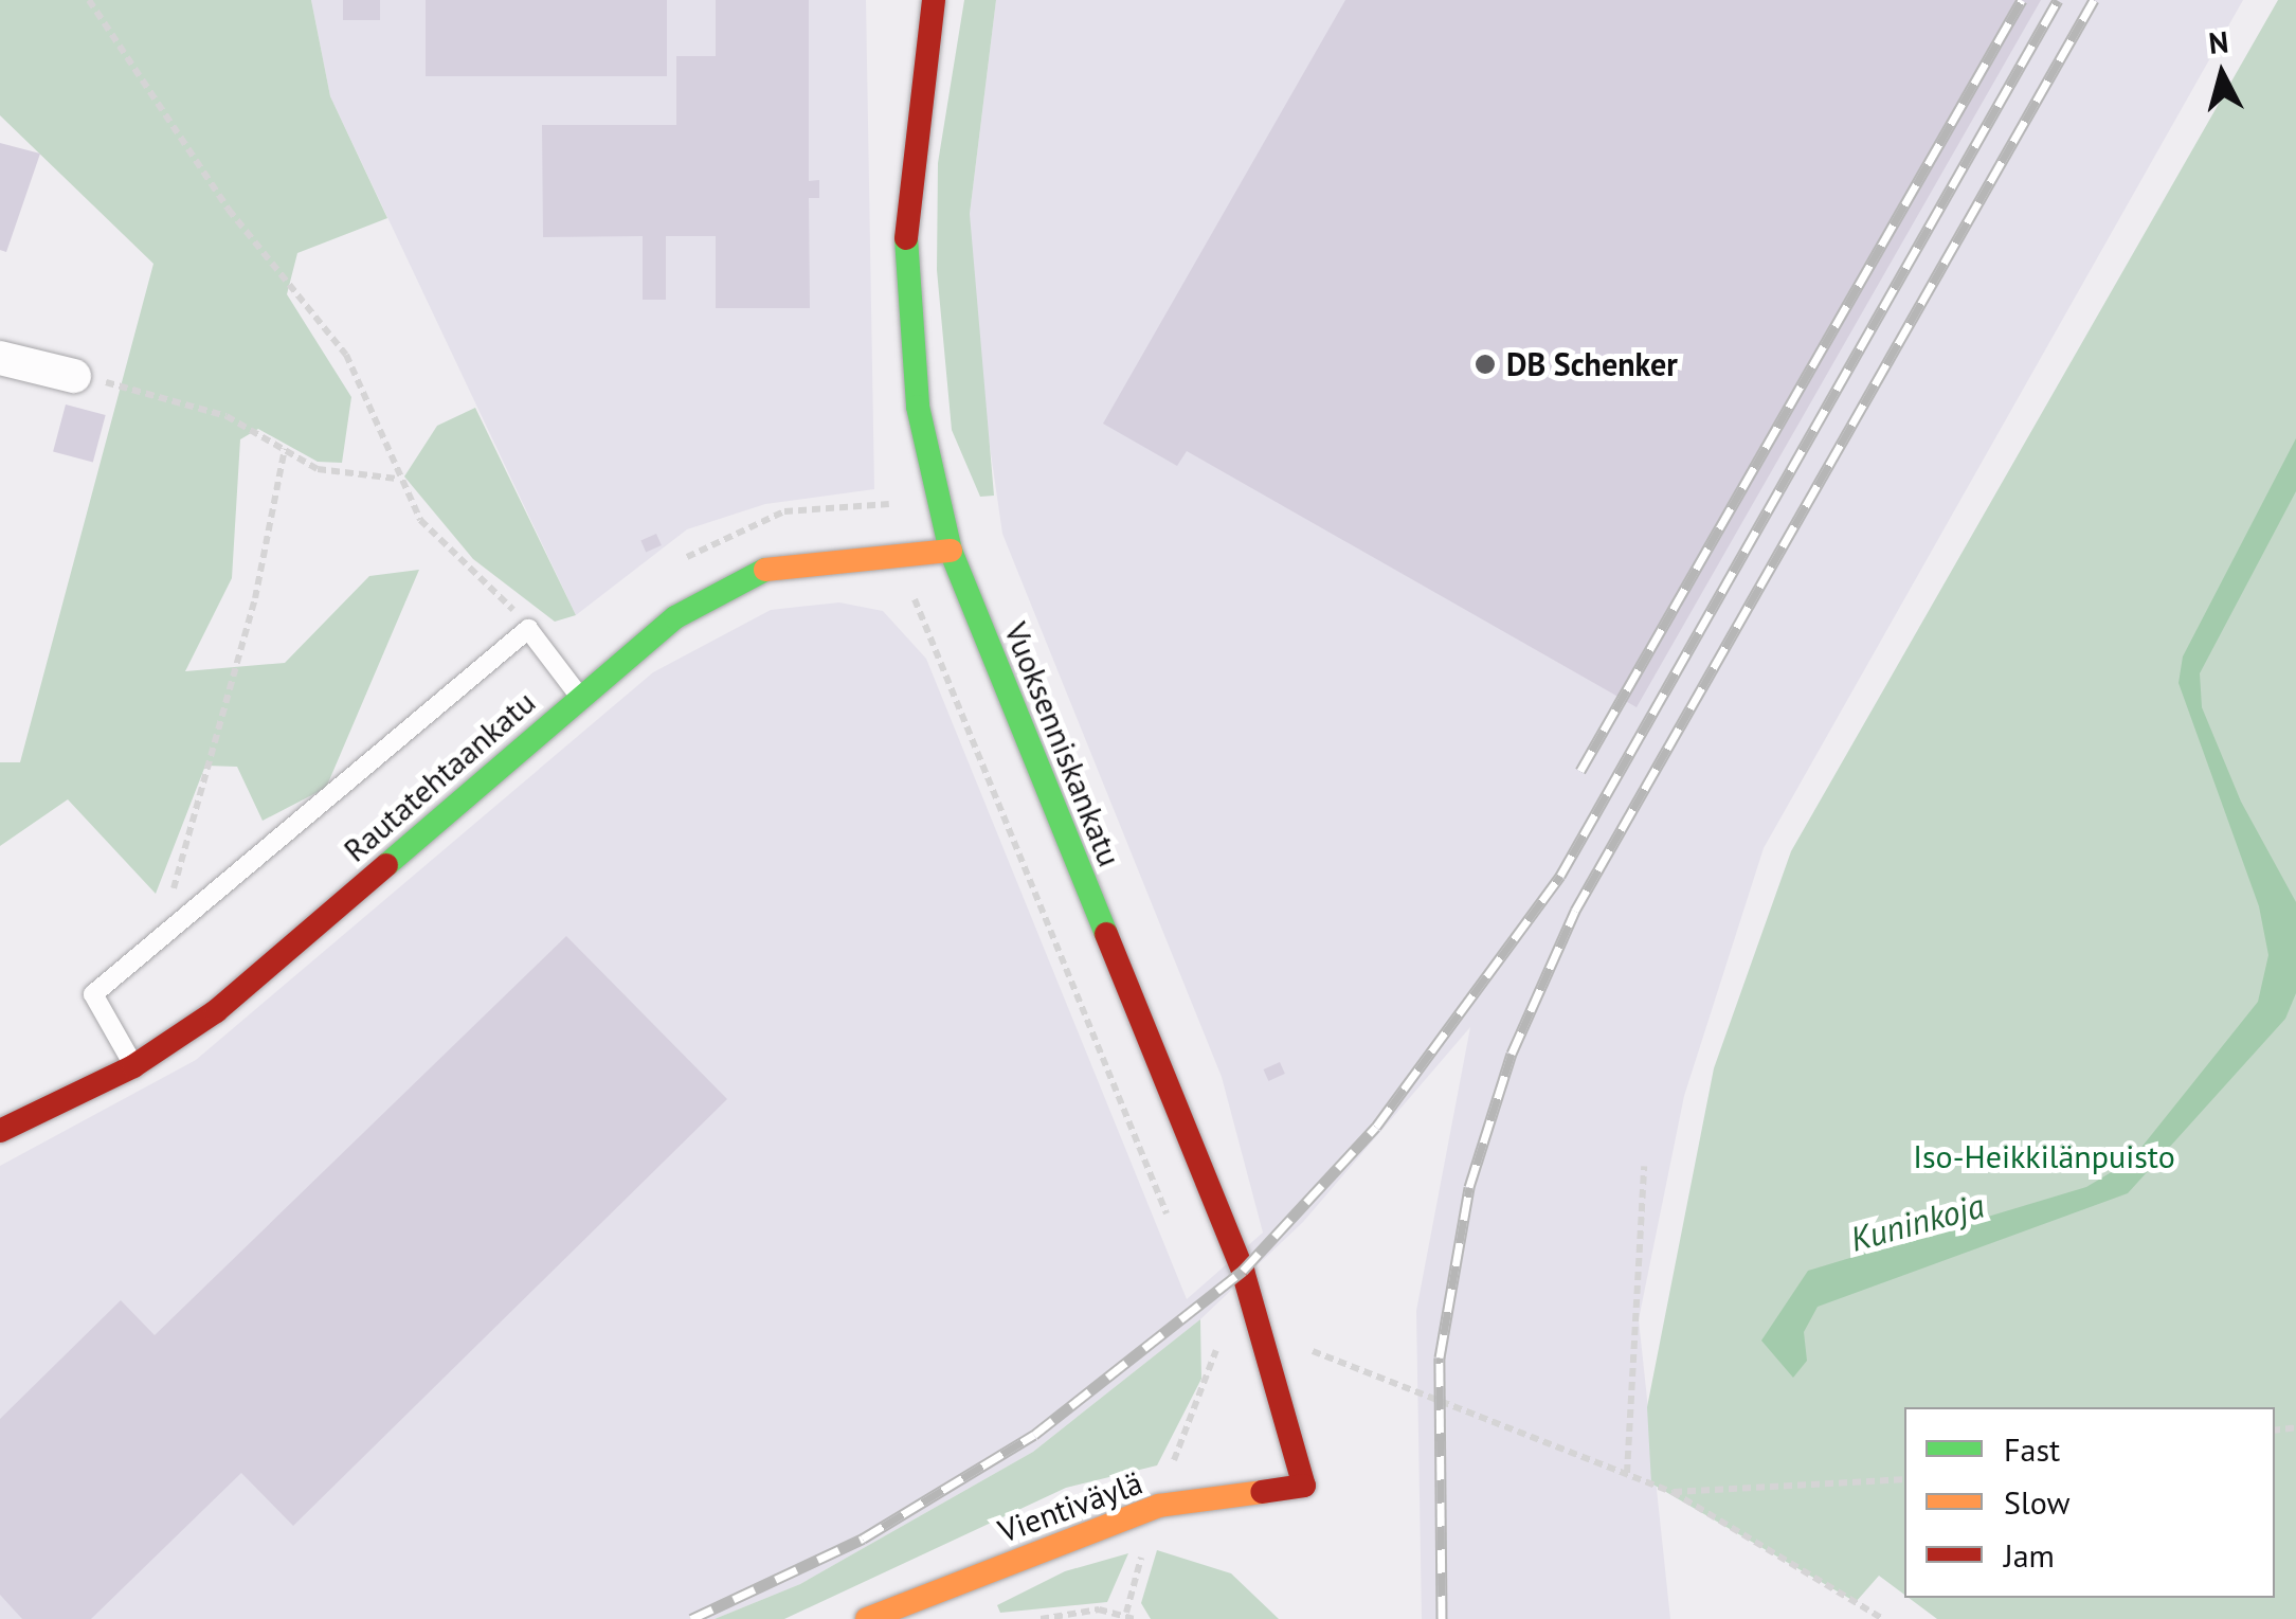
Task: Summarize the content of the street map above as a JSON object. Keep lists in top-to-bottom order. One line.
{"streets":{"street":["Vuoksenniskankatu","Rautatehtaankatu","Vientiväylä"]},"crossings":[["Vuoksenniskankatu","Rautatehtaankatu"],["Vuoksenniskankatu","Vientiväylä"]],"water":["Kuninkoja"],"parks":["Iso-Heikkilänpuisto"],"places":["DB Schenker"],"legend":["Fast","Slow","Jam"],"north":"top"}
